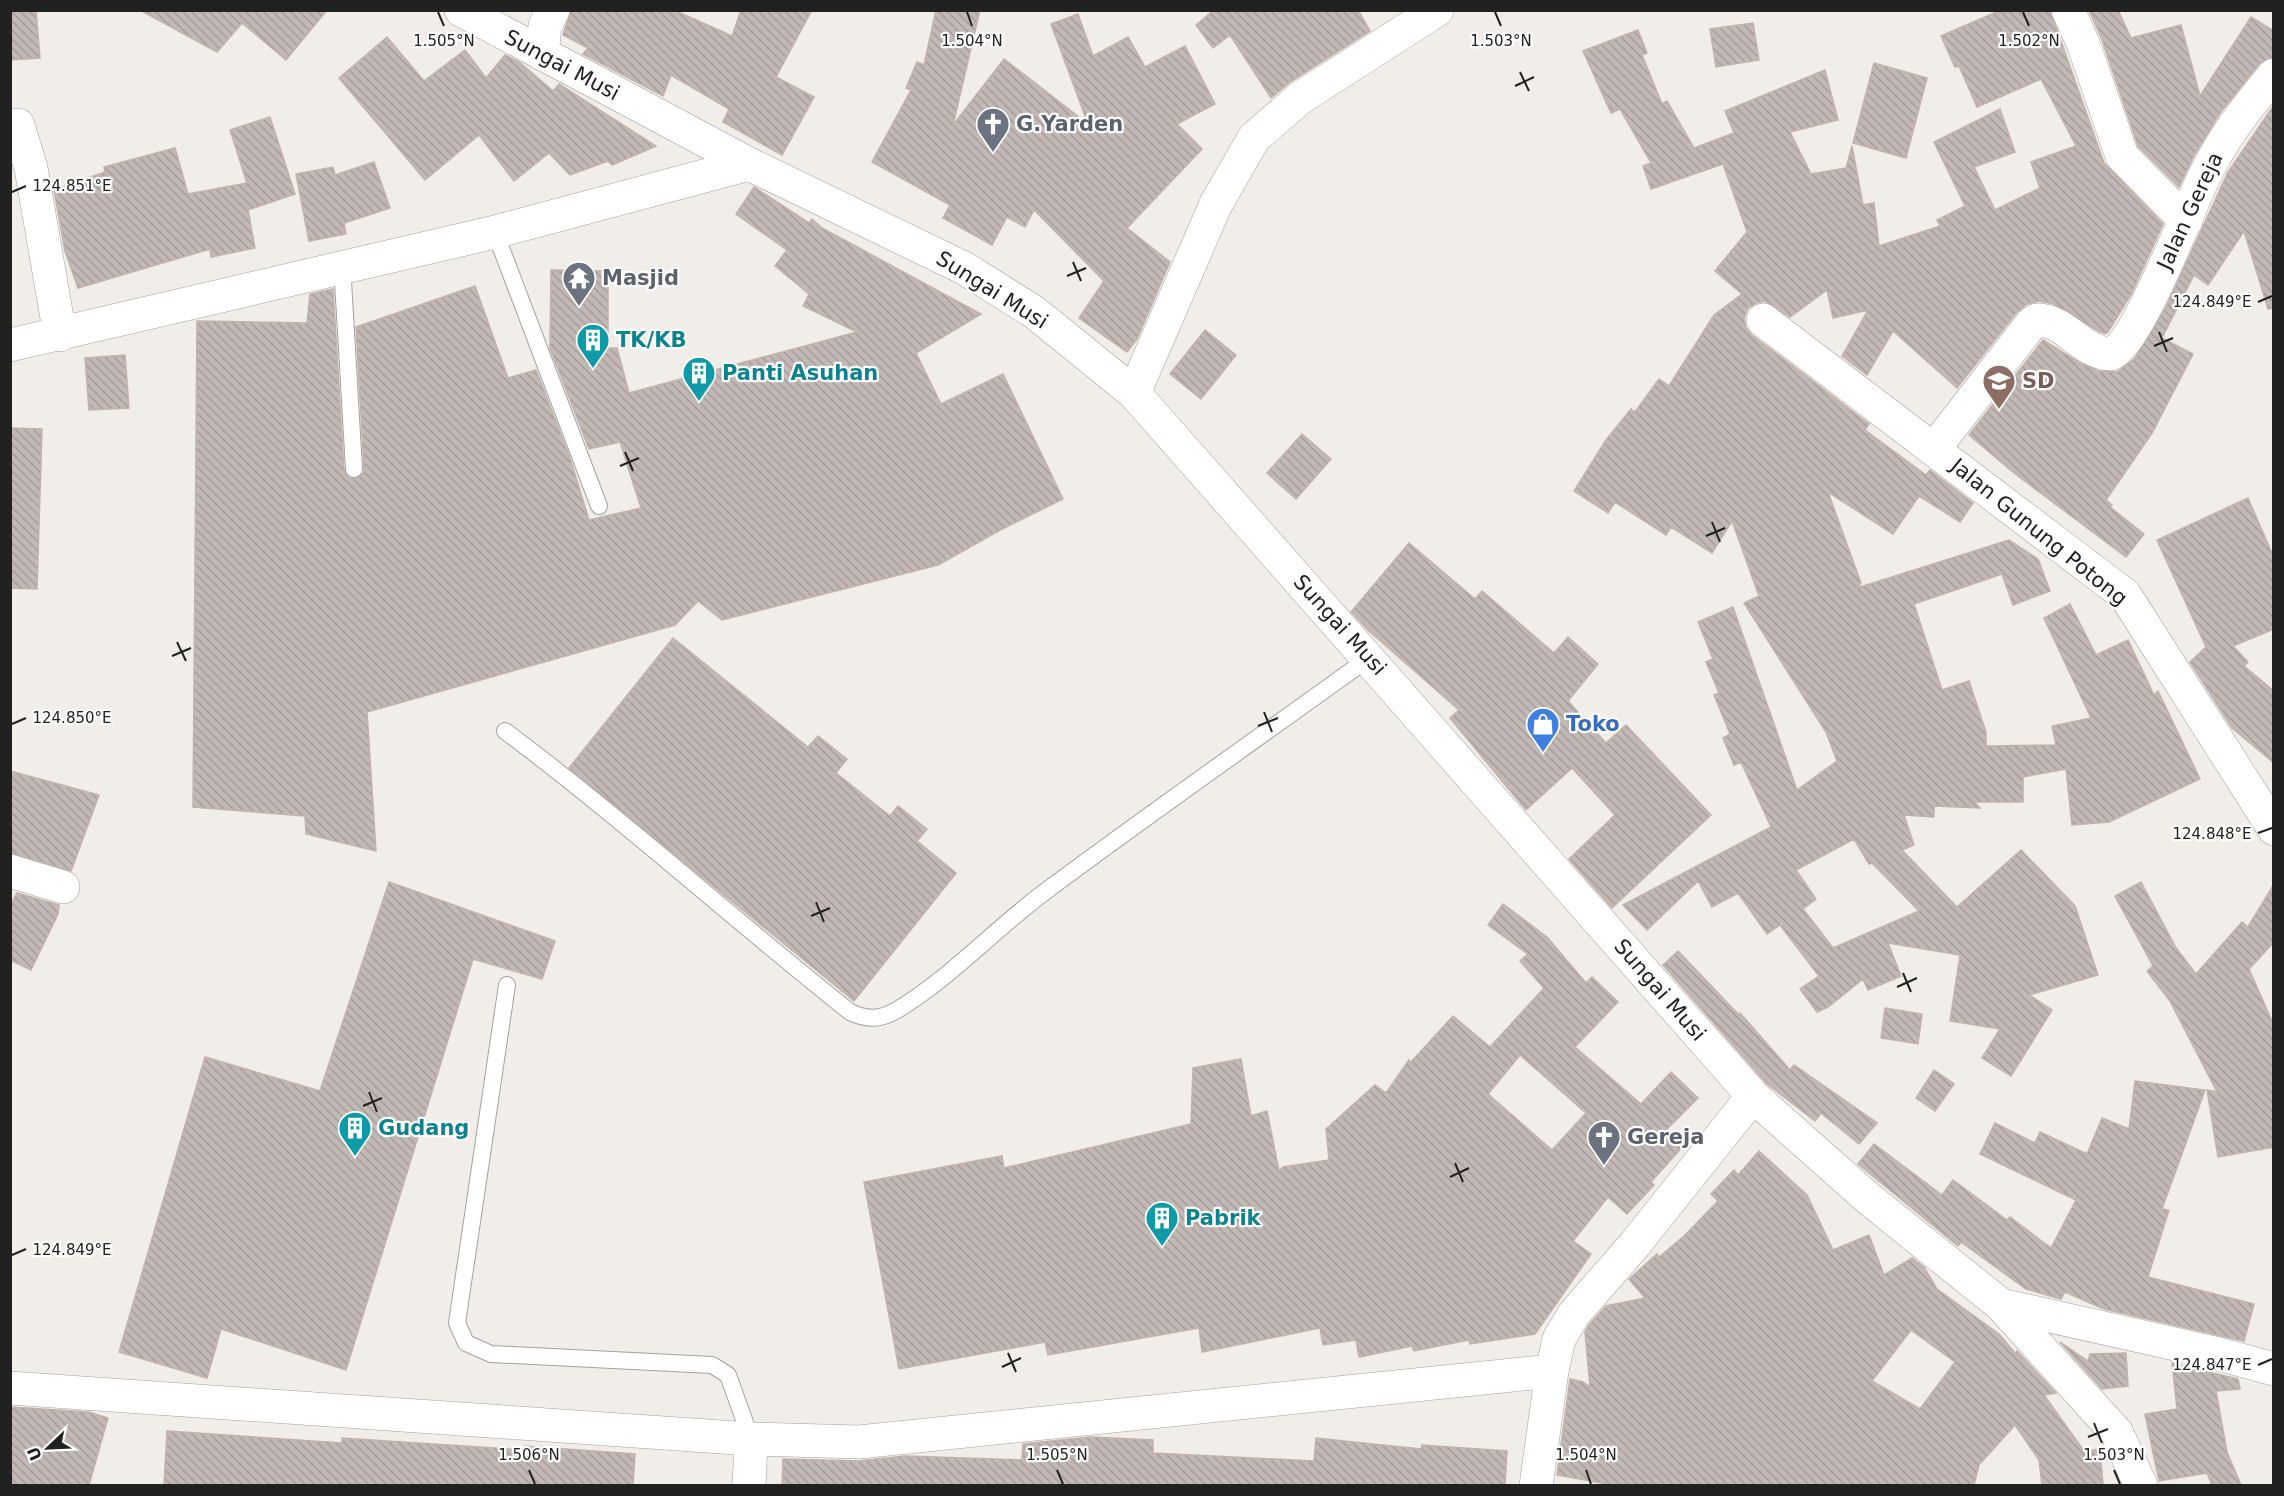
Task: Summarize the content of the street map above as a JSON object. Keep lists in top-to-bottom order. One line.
{"streets":{"street":["Sungai Musi","Jalan Gereja","Jalan Gunung Potong"]},"crossings":[["Jalan Gereja","Jalan Gunung Potong"]],"places":{"church":["G.Yarden","Gereja"],"temple":["Masjid"],"building":["TK/KB","Panti Asuhan","Gudang","Pabrik"],"school or university":["SD"],"shop":["Toko"]},"north":"bottom left","coordinates":["1.505°N","1.504°N","1.503°N","1.502°N","124.851°E","124.849°E","124.850°E","124.848°E","124.847°E","1.506°N"]}
